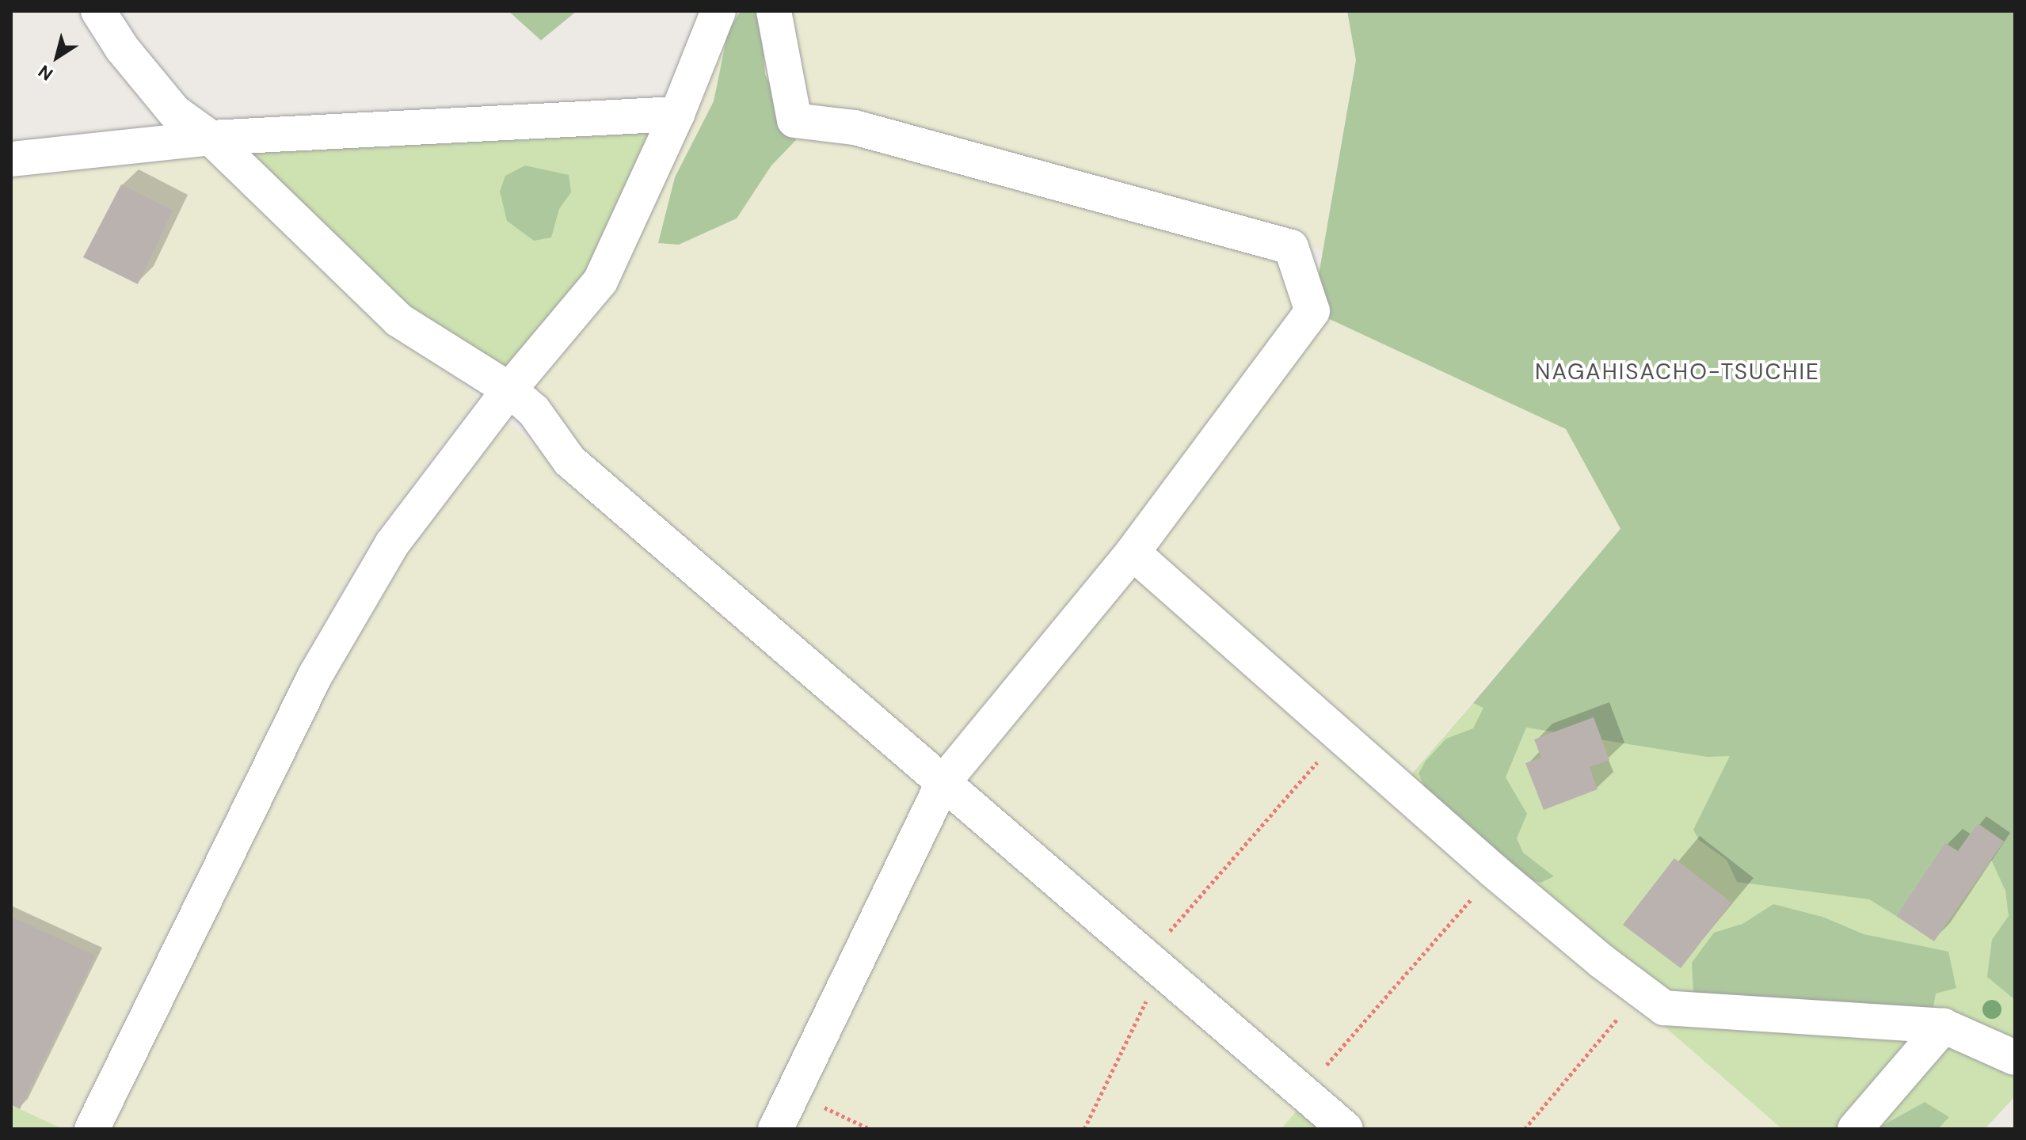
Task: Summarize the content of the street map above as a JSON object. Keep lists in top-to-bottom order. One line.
{"districts":["NAGAHISACHO-TSUCHIE"],"north":"bottom left"}
